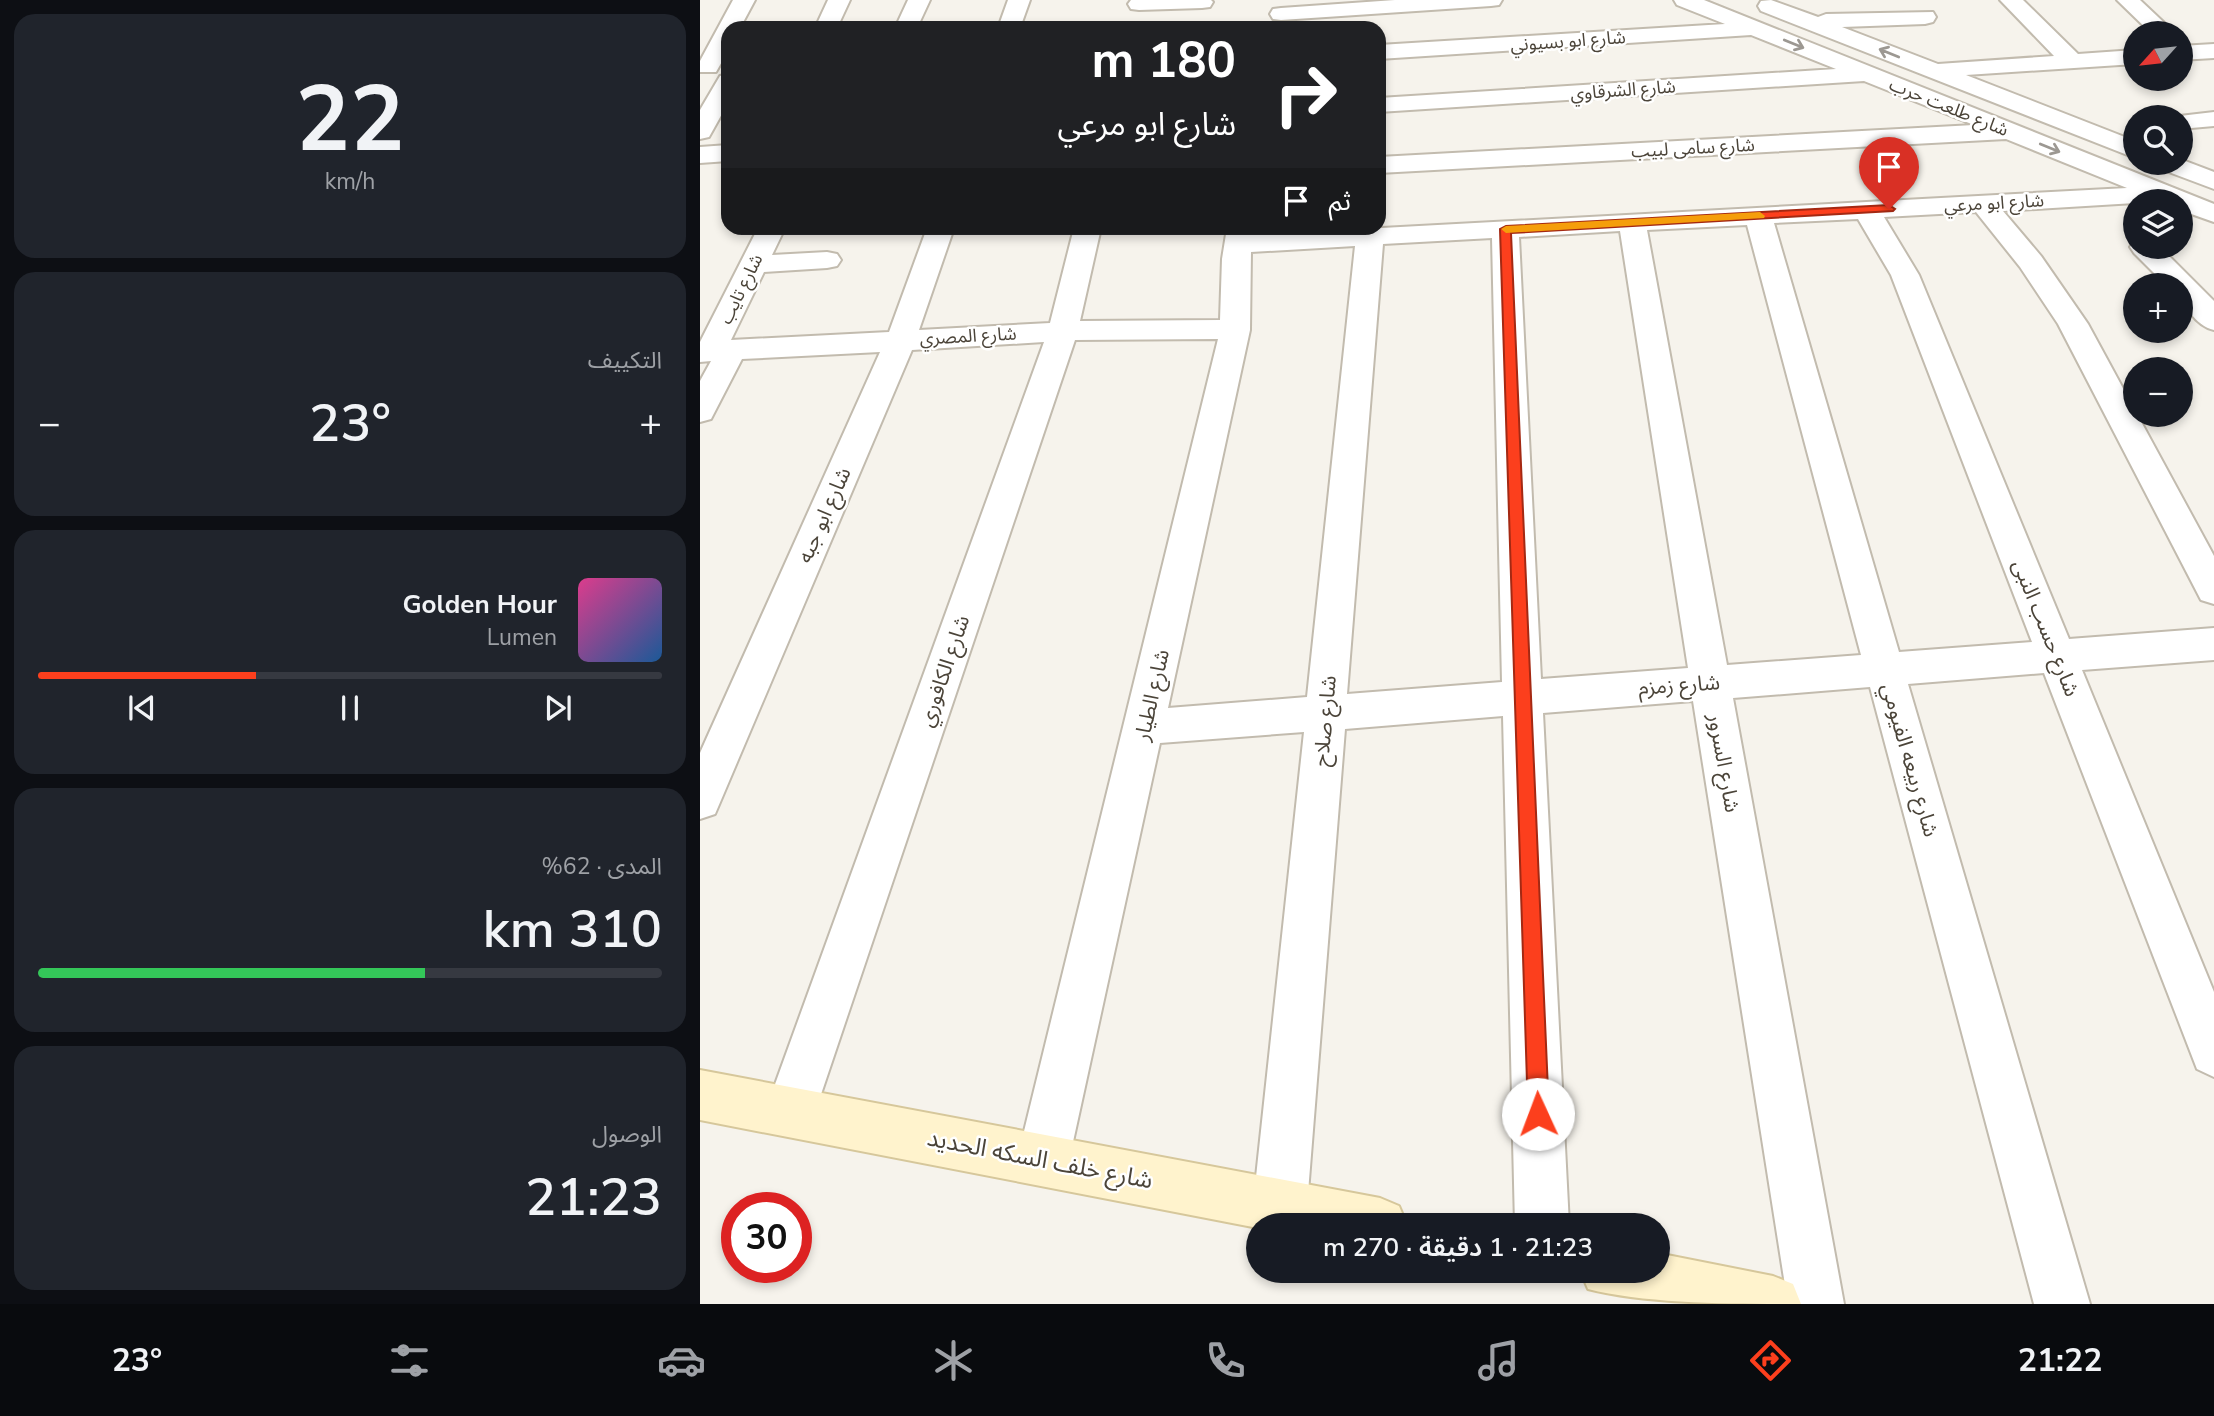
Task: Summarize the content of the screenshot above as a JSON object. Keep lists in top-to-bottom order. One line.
{"streets":{"street":["شارع ابو بسيوني","شارع الشرقاوي","شارع طلعت حرب","شارع سامى لبيب","شارع ابو مرعي","شارع تايب","شارع المصري","شارع ابو جبه","شارع حسب النبى","شارع الكافوري","شارع زمزم","شارع الطيار","شارع صلاح","شارع ربيعه الفيومي","شارع السرور","شارع خلف السكه الحديد"]},"crossings":[["شارع ابو بسيوني","شارع طلعت حرب"],["شارع الشرقاوي","شارع طلعت حرب"],["شارع طلعت حرب","شارع سامى لبيب"],["شارع ابو مرعي","شارع حسب النبى"],["شارع ابو مرعي","شارع الطيار"],["شارع ابو مرعي","شارع صلاح"],["شارع ابو مرعي","شارع ربيعه الفيومي"],["شارع ابو مرعي","شارع السرور"],["شارع تايب","شارع المصري"],["شارع المصري","شارع ابو جبه"],["شارع المصري","شارع الكافوري"],["شارع المصري","شارع الطيار"],["شارع حسب النبى","شارع زمزم"],["شارع الكافوري","شارع خلف السكه الحديد"],["شارع زمزم","شارع الطيار"],["شارع زمزم","شارع صلاح"],["شارع زمزم","شارع ربيعه الفيومي"],["شارع زمزم","شارع السرور"],["شارع الطيار","شارع خلف السكه الحديد"],["شارع صلاح","شارع خلف السكه الحديد"]],"north":"bottom left","page":{"tile":[["22","km/h"],"التكييف",["المدى · 62%","310 km"],["الوصول","21:23"]],"map_buttons":["+","−"],"turn":["180 m","شارع ابو مرعي"],"then":"ثم","heat":["−","23°","+"],"song":["Golden Hour","Lumen"],"limit":"30","trip":"21:23 · 1 دقيقة · 270 m","tabs":["21:22","23°"]}}
